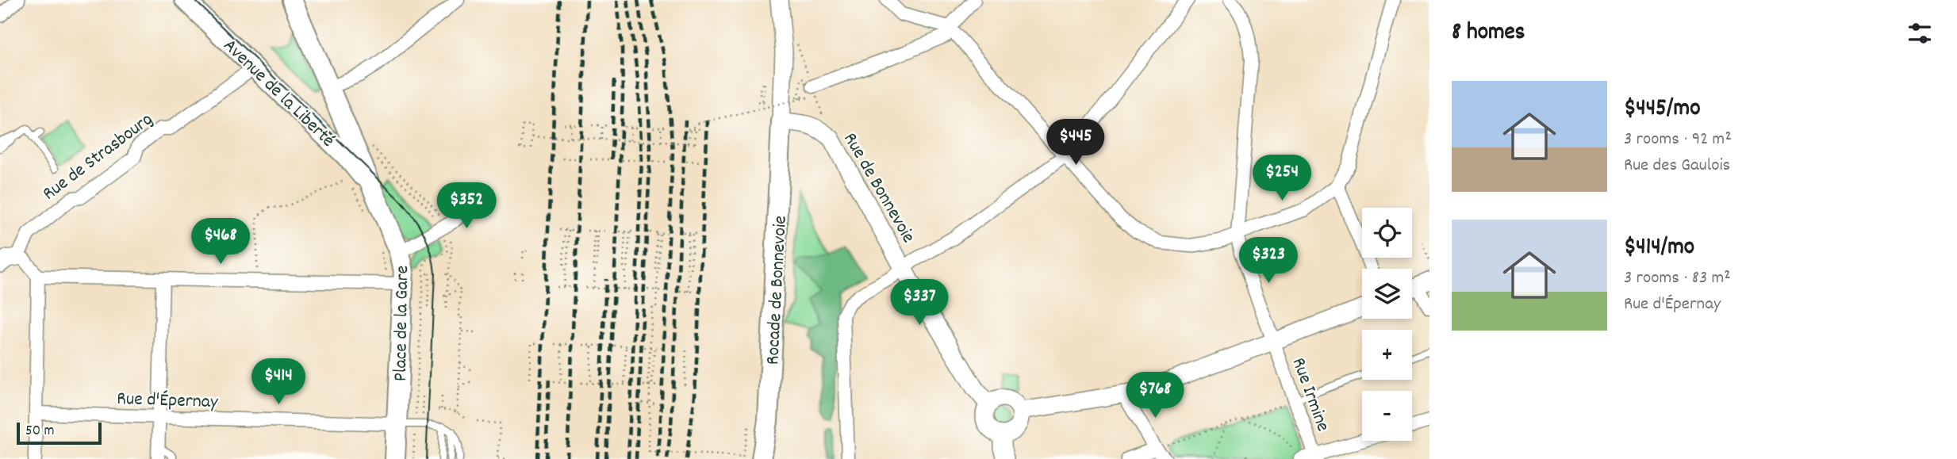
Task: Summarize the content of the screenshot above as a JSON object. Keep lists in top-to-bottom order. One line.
{"streets":{"main road":["Avenue de la Liberté","Rue de Bonnevoie","Rocade de Bonnevoie","Place de la Gare"],"street":["Rue de Strasbourg","Rue Irmine","Rue d'Épernay"]},"crossings":[["Avenue de la Liberté","Rue de Strasbourg"],["Avenue de la Liberté","Place de la Gare"],["Rue de Bonnevoie","Rocade de Bonnevoie"],["Place de la Gare","Rue d'Épernay"]],"scale_bar":"50 m","page":{"heading":"8 homes","list":[{"name":"$445/mo","note":"3 rooms · 92 m² · Rue des Gaulois"},{"name":"$414/mo","note":"3 rooms · 83 m² · Rue d'Épernay"}],"price":["$445","$254","$352","$468","$323","$337","$414","$768"],"map_buttons":["+","−"],"scale":"50 m"}}
